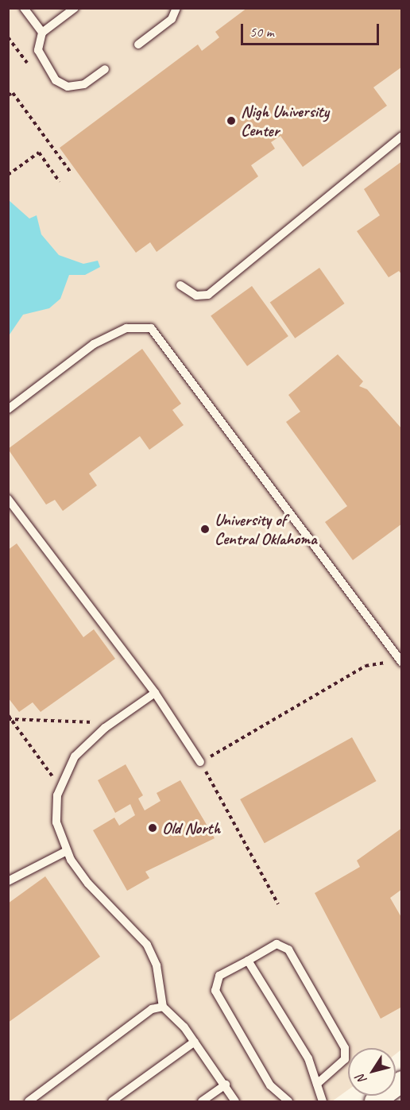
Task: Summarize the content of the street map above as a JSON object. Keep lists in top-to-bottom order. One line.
{"places":["Nigh University Center","University of Central Oklahoma","Old North"],"scale_bar":"50 m","north":"bottom left"}
